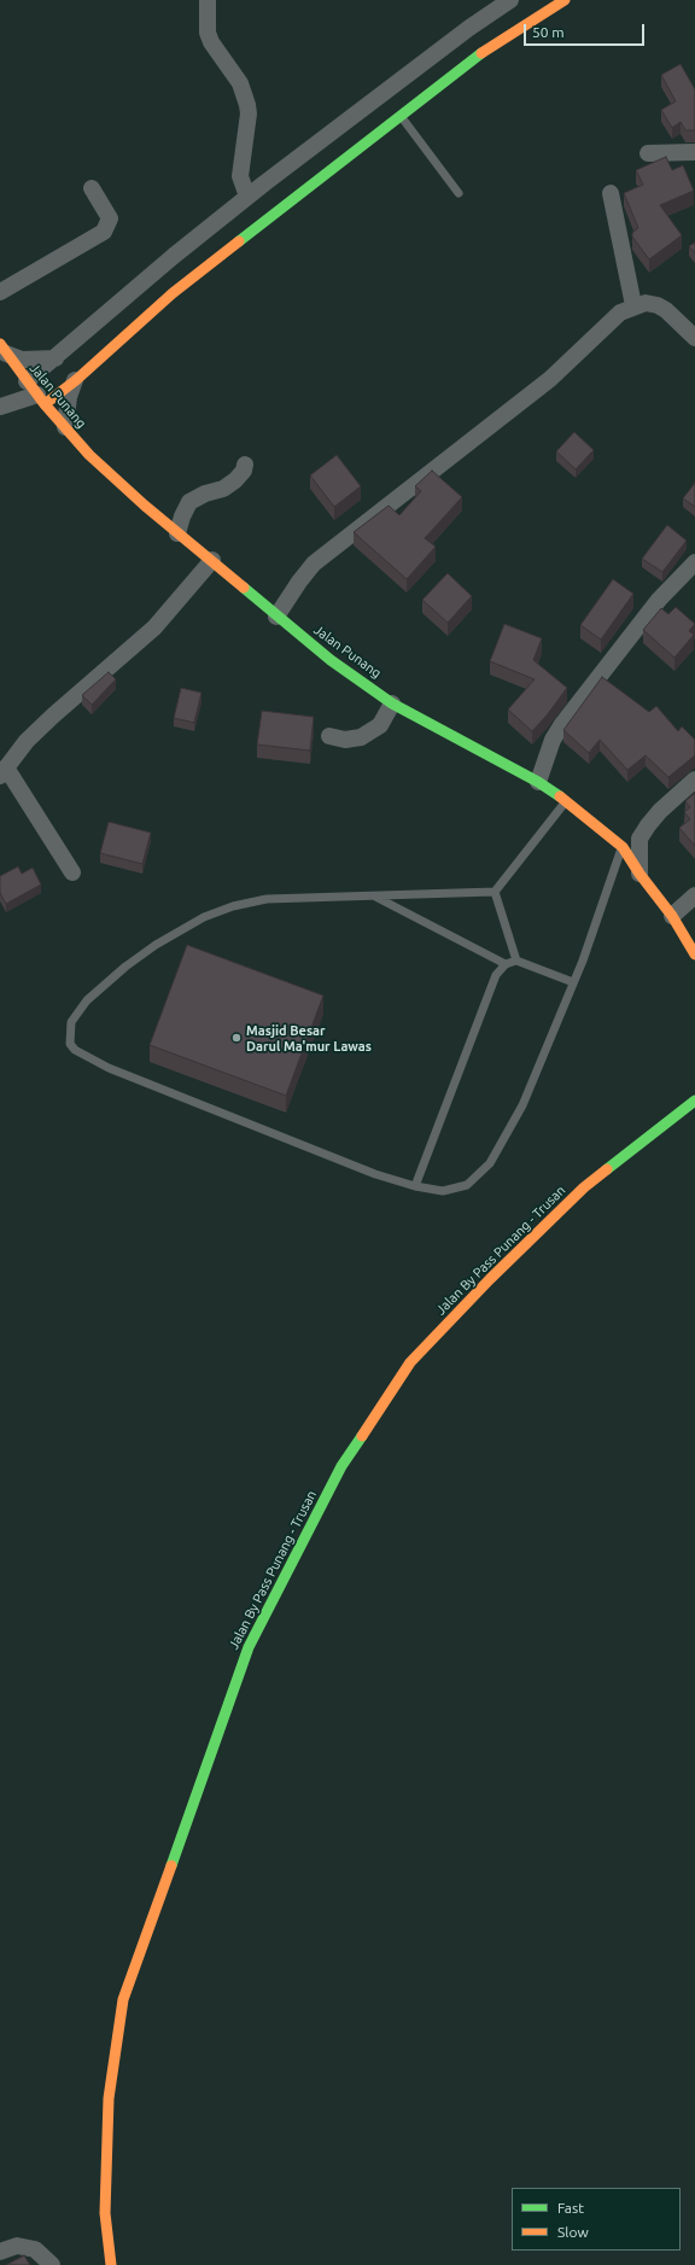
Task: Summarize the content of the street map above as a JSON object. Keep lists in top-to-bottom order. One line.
{"streets":{"street":["Jalan Punang","Jalan By Pass Punang - Trusan"]},"places":["Masjid Besar Darul Ma'mur Lawas"],"legend":["Fast","Slow"],"scale_bar":"50 m"}
